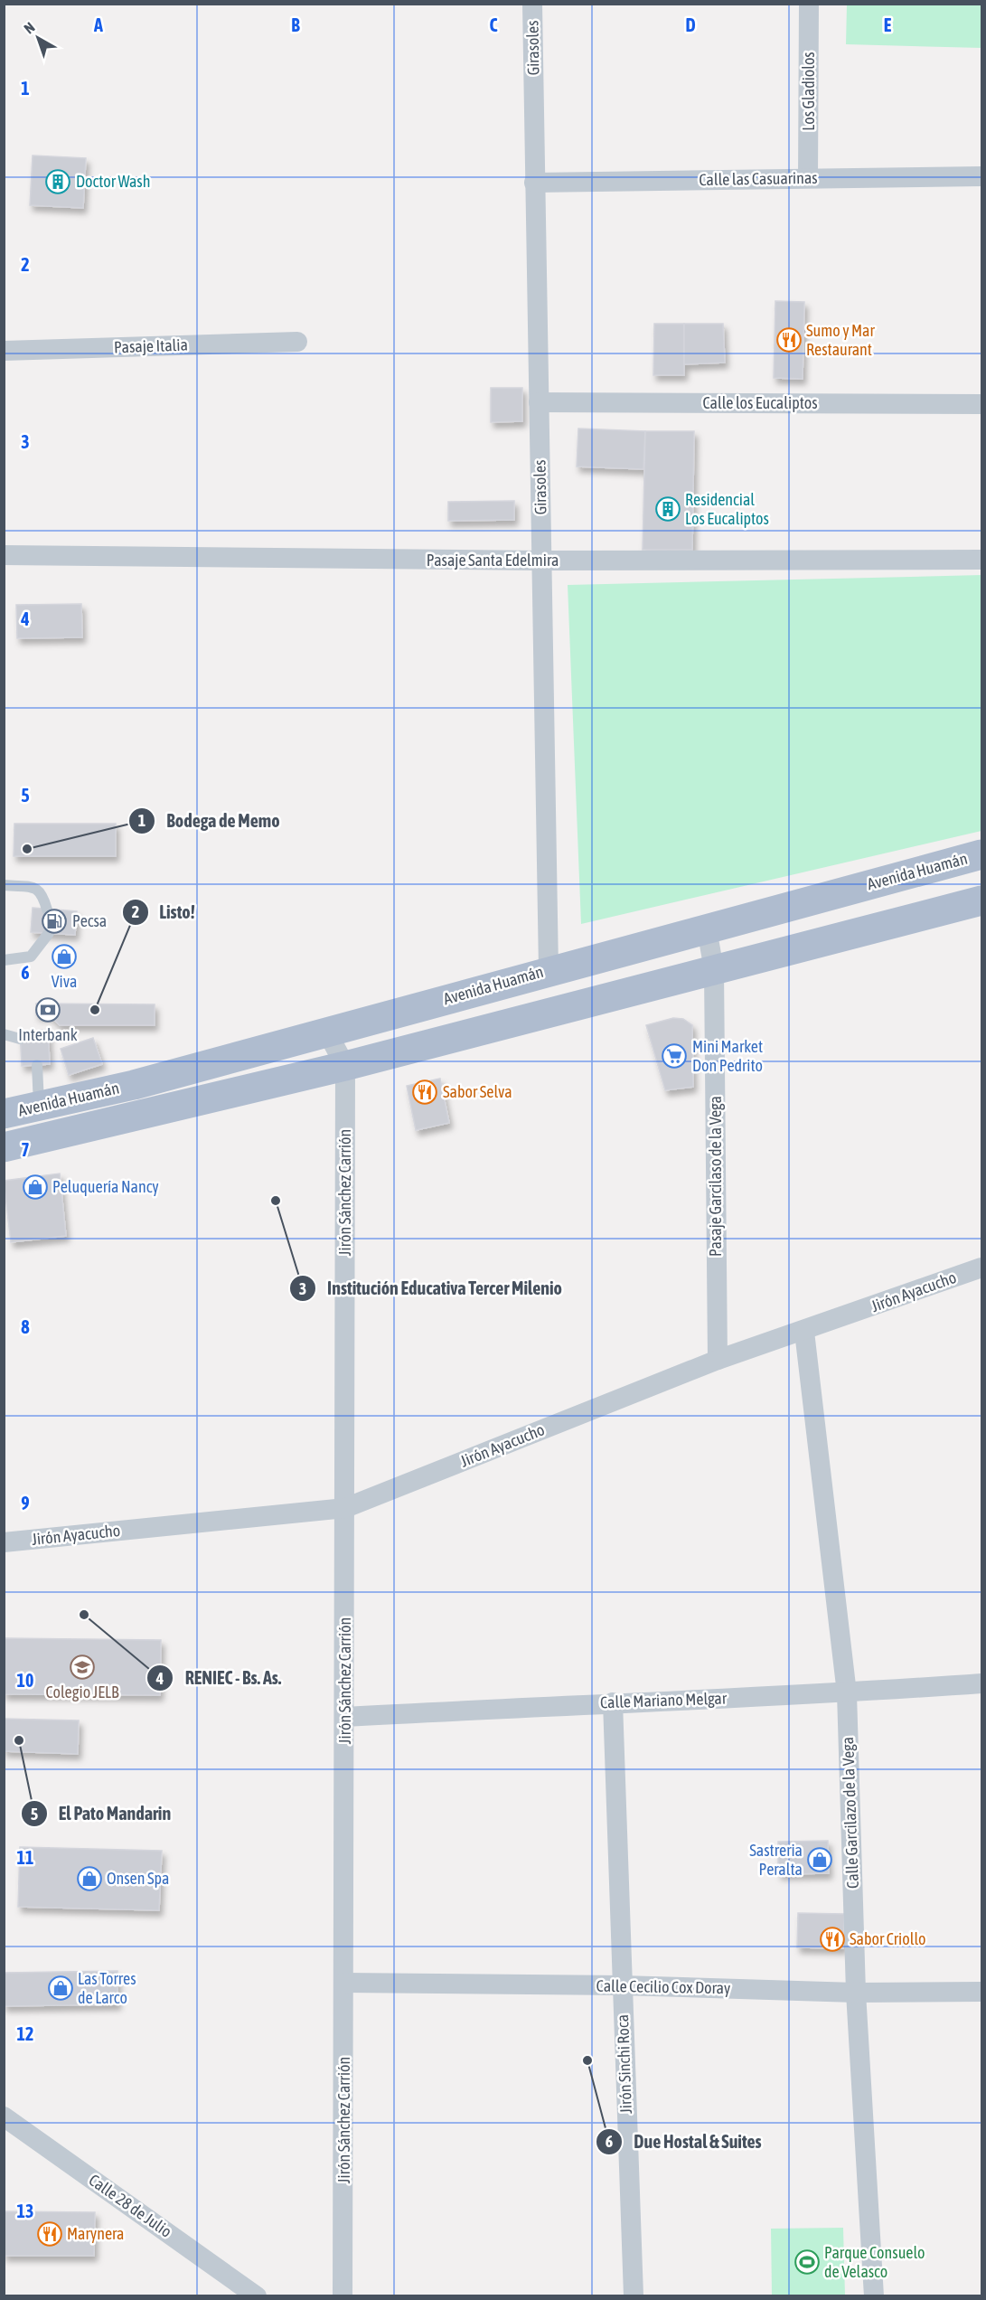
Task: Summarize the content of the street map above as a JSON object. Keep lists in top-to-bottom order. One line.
{"streets":{"main road":["Avenida Huamán"],"street":["Girasoles","Los Gladiolos","Calle las Casuarinas","Pasaje Italia","Calle los Eucaliptos","Pasaje Santa Edelmira","Pasaje Garcilaso de la Vega","Jirón Sánchez Carrión","Jirón Ayacucho","Calle Mariano Melgar","Calle Garcilazo de la Vega","Calle Cecilio Cox Doray","Jirón Sinchi Roca","Calle 28 de Julio"]},"crossings":[["Girasoles","Calle las Casuarinas"],["Girasoles","Calle los Eucaliptos"],["Girasoles","Pasaje Santa Edelmira"],["Girasoles","Avenida Huamán"],["Los Gladiolos","Calle las Casuarinas"],["Avenida Huamán","Pasaje Garcilaso de la Vega"],["Avenida Huamán","Jirón Sánchez Carrión"],["Pasaje Garcilaso de la Vega","Jirón Ayacucho"],["Jirón Sánchez Carrión","Jirón Ayacucho"],["Jirón Sánchez Carrión","Calle Mariano Melgar"],["Jirón Sánchez Carrión","Calle Cecilio Cox Doray"],["Jirón Ayacucho","Calle Garcilazo de la Vega"],["Calle Mariano Melgar","Calle Garcilazo de la Vega"],["Calle Mariano Melgar","Jirón Sinchi Roca"],["Calle Garcilazo de la Vega","Calle Cecilio Cox Doray"],["Calle Cecilio Cox Doray","Jirón Sinchi Roca"]],"places":{"building":["Doctor Wash","Residencial Los Eucaliptos"],"restaurant":["Sumo y Mar Restaurant","Sabor Selva","Sabor Criollo","Marynera"],"other":["Bodega de Memo","Listo!","Institución Educativa Tercer Milenio","RENIEC - Bs. As.","El Pato Mandarin","Due Hostal & Suites"],"fuel station":["Pecsa"],"shop":["Viva","Peluquería Nancy","Sastreria Peralta","Onsen Spa","Las Torres de Larco"],"bank":["Interbank"],"supermarket":["Mini Market Don Pedrito"],"school or university":["Colegio JELB"],"sports":["Parque Consuelo de Velasco"]},"north":"top left","grid":{"columns":["A","B","C","D","E"],"rows":["1","2","3","4","5","6","7","8","9","10","11","12","13"]}}
